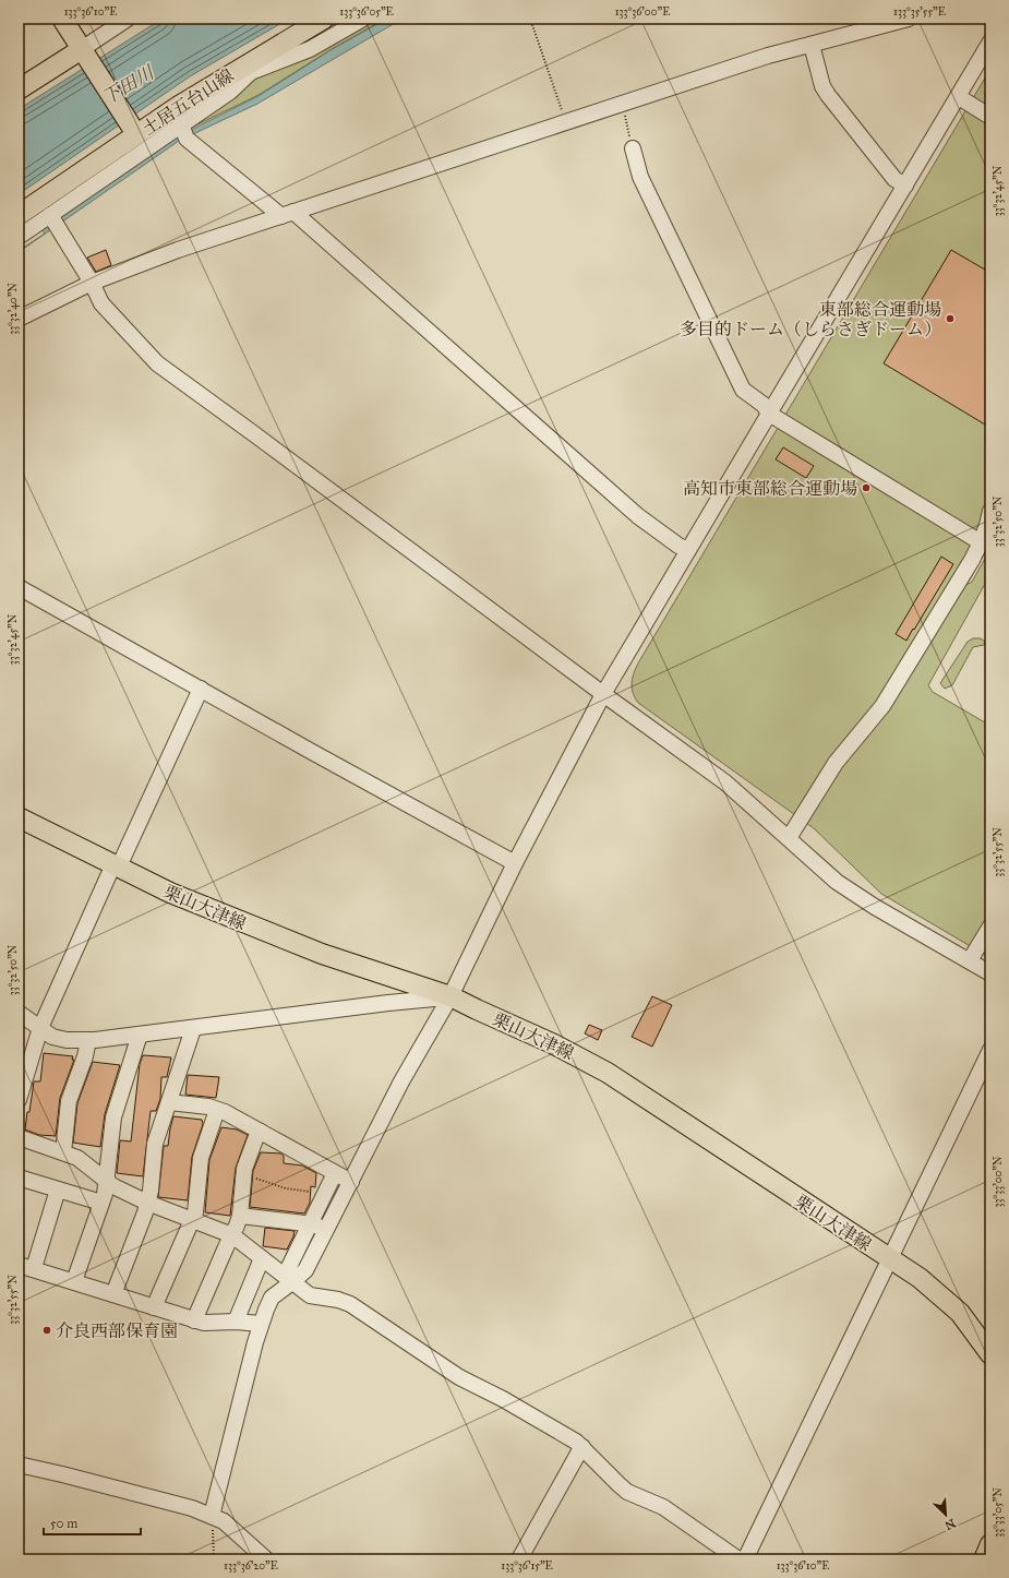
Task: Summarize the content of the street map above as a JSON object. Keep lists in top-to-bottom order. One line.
{"streets":{"main road":["土居五台山線","栗山大津線"]},"water":["下田川"],"places":["東部総合運動場 多目的ドーム（しらさぎドーム）","高知市東部総合運動場","介良西部保育園"],"scale_bar":"50 m","north":"bottom right","coordinates":["133°36'10\"E","133°36'05\"E","133°36'00\"E","133°35'55\"E","33°32'45\"N","33°32'40\"N","33°32'50\"N","33°32'55\"N","33°33'00\"N","33°33'05\"N","133°36'20\"E","133°36'15\"E"]}
